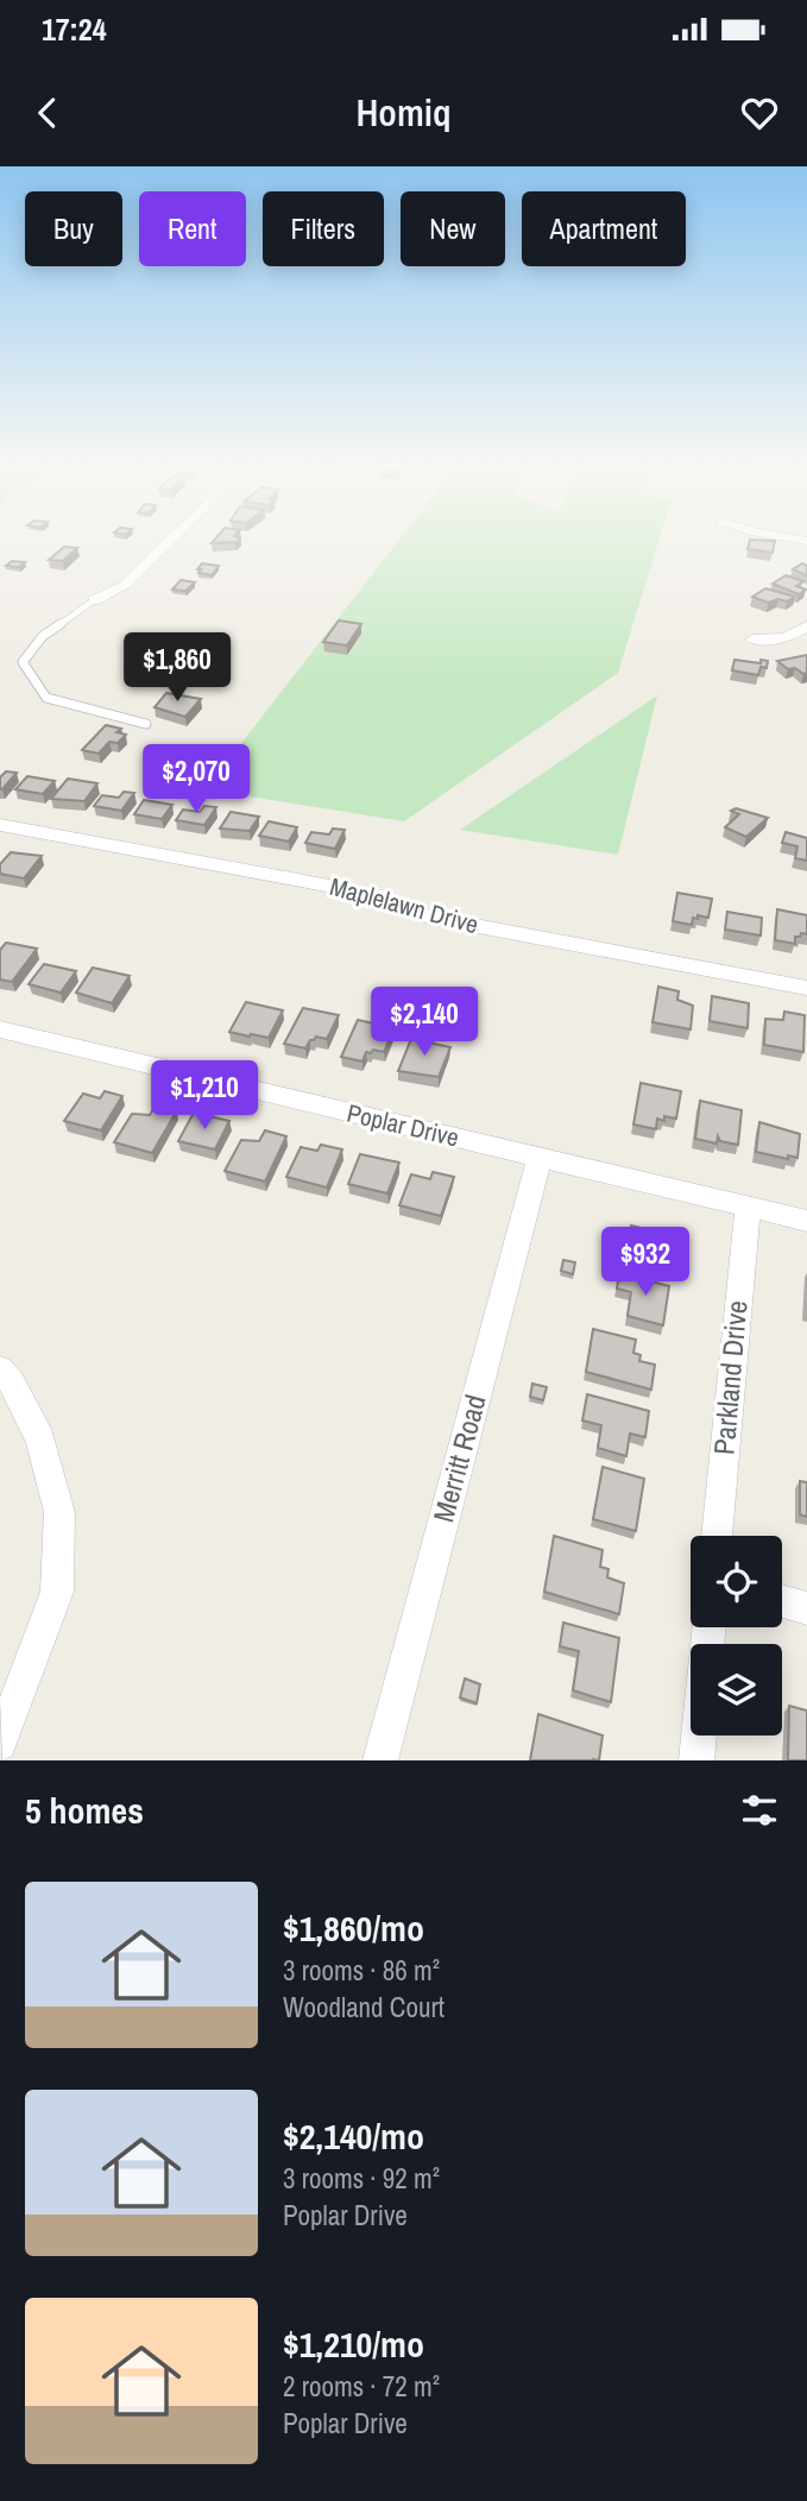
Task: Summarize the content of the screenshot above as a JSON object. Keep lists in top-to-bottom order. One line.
{"streets":{"street":["Maplelawn Drive","Poplar Drive","Parkland Drive","Merritt Road"]},"crossings":[["Poplar Drive","Parkland Drive"],["Poplar Drive","Merritt Road"]],"page":{"status":"17:24","header":"Homiq","chip":["Buy","Rent","Filters","New","Apartment"],"price":["$1,860","$2,070","$2,140","$1,210","$932"],"heading":"5 homes","list":[{"name":"$1,860/mo","note":"3 rooms · 86 m² · Woodland Court"},{"name":"$2,140/mo","note":"3 rooms · 92 m² · Poplar Drive"},{"name":"$1,210/mo","note":"2 rooms · 72 m² · Poplar Drive"}]}}
